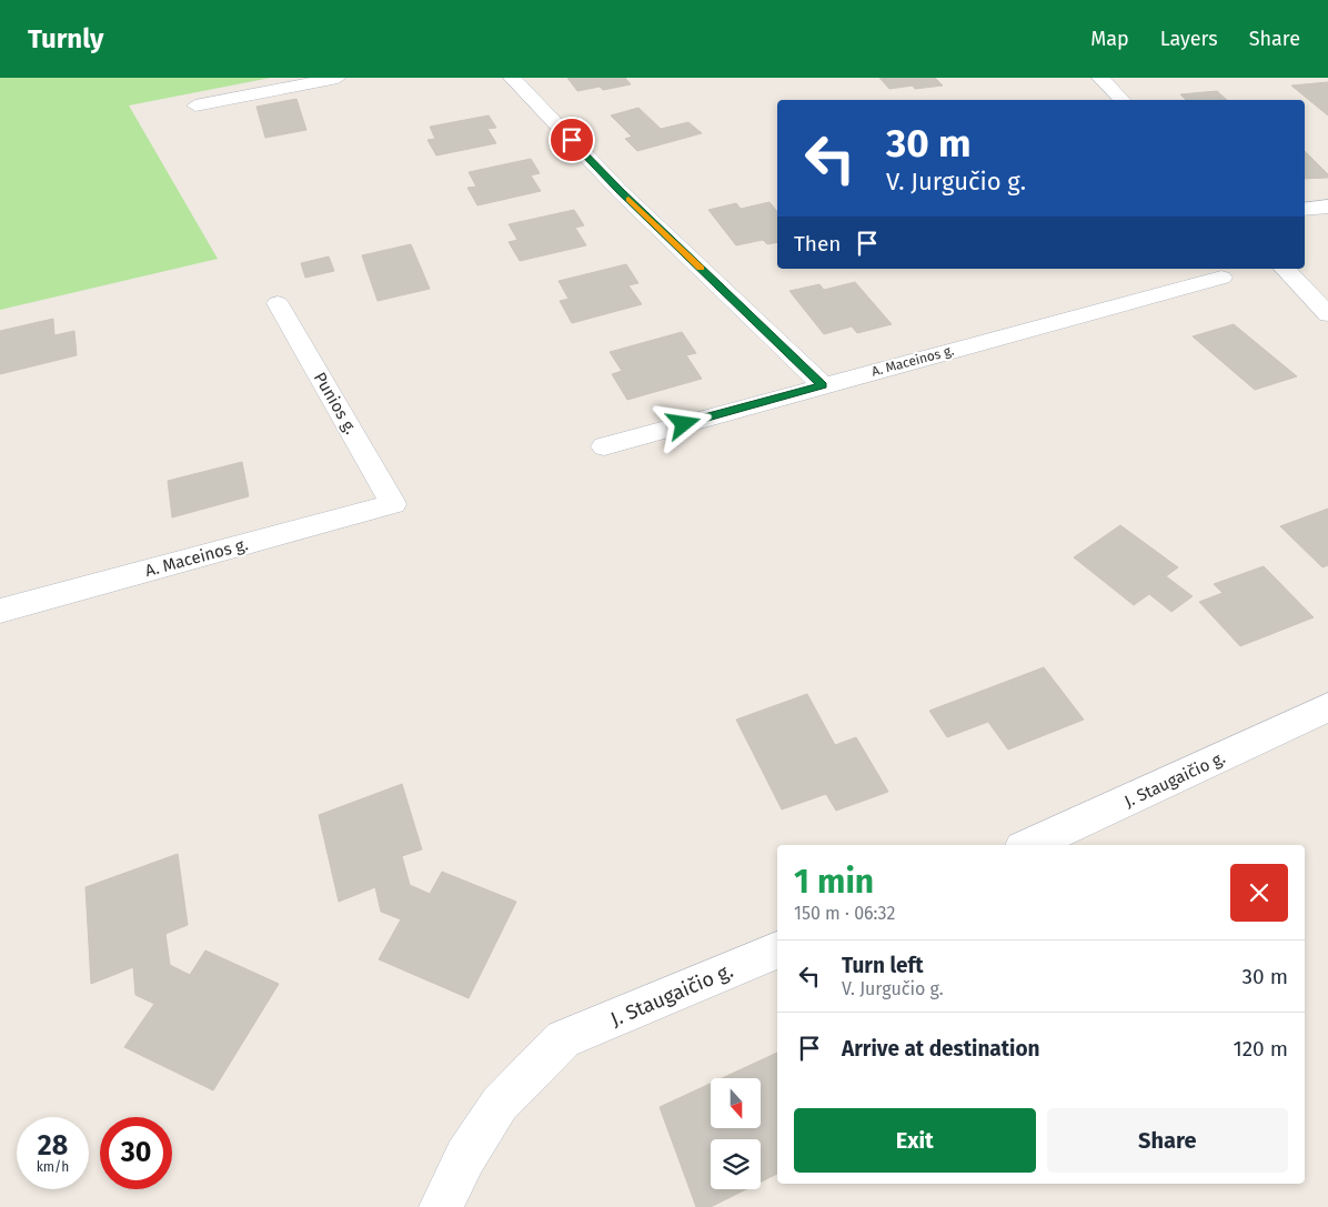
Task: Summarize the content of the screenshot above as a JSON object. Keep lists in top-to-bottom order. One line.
{"streets":{"street":["A. Maceinos g.","Punios g.","J. Staugaičio g."]},"crossings":[["A. Maceinos g.","Punios g."]],"north":"bottom","page":{"header":"Turnly","nav":["Map","Layers","Share"],"turn":["30 m","V. Jurgučio g."],"then":"Then","heading":["1 min","150 m · 06:32"],"list":[{"name":"Turn left","note":"V. Jurgučio g.","value":"30 m"},{"name":"Arrive at destination","value":"120 m"}],"buttons":["Exit","Share"],"speed":"28 km/h","limit":"30"}}
